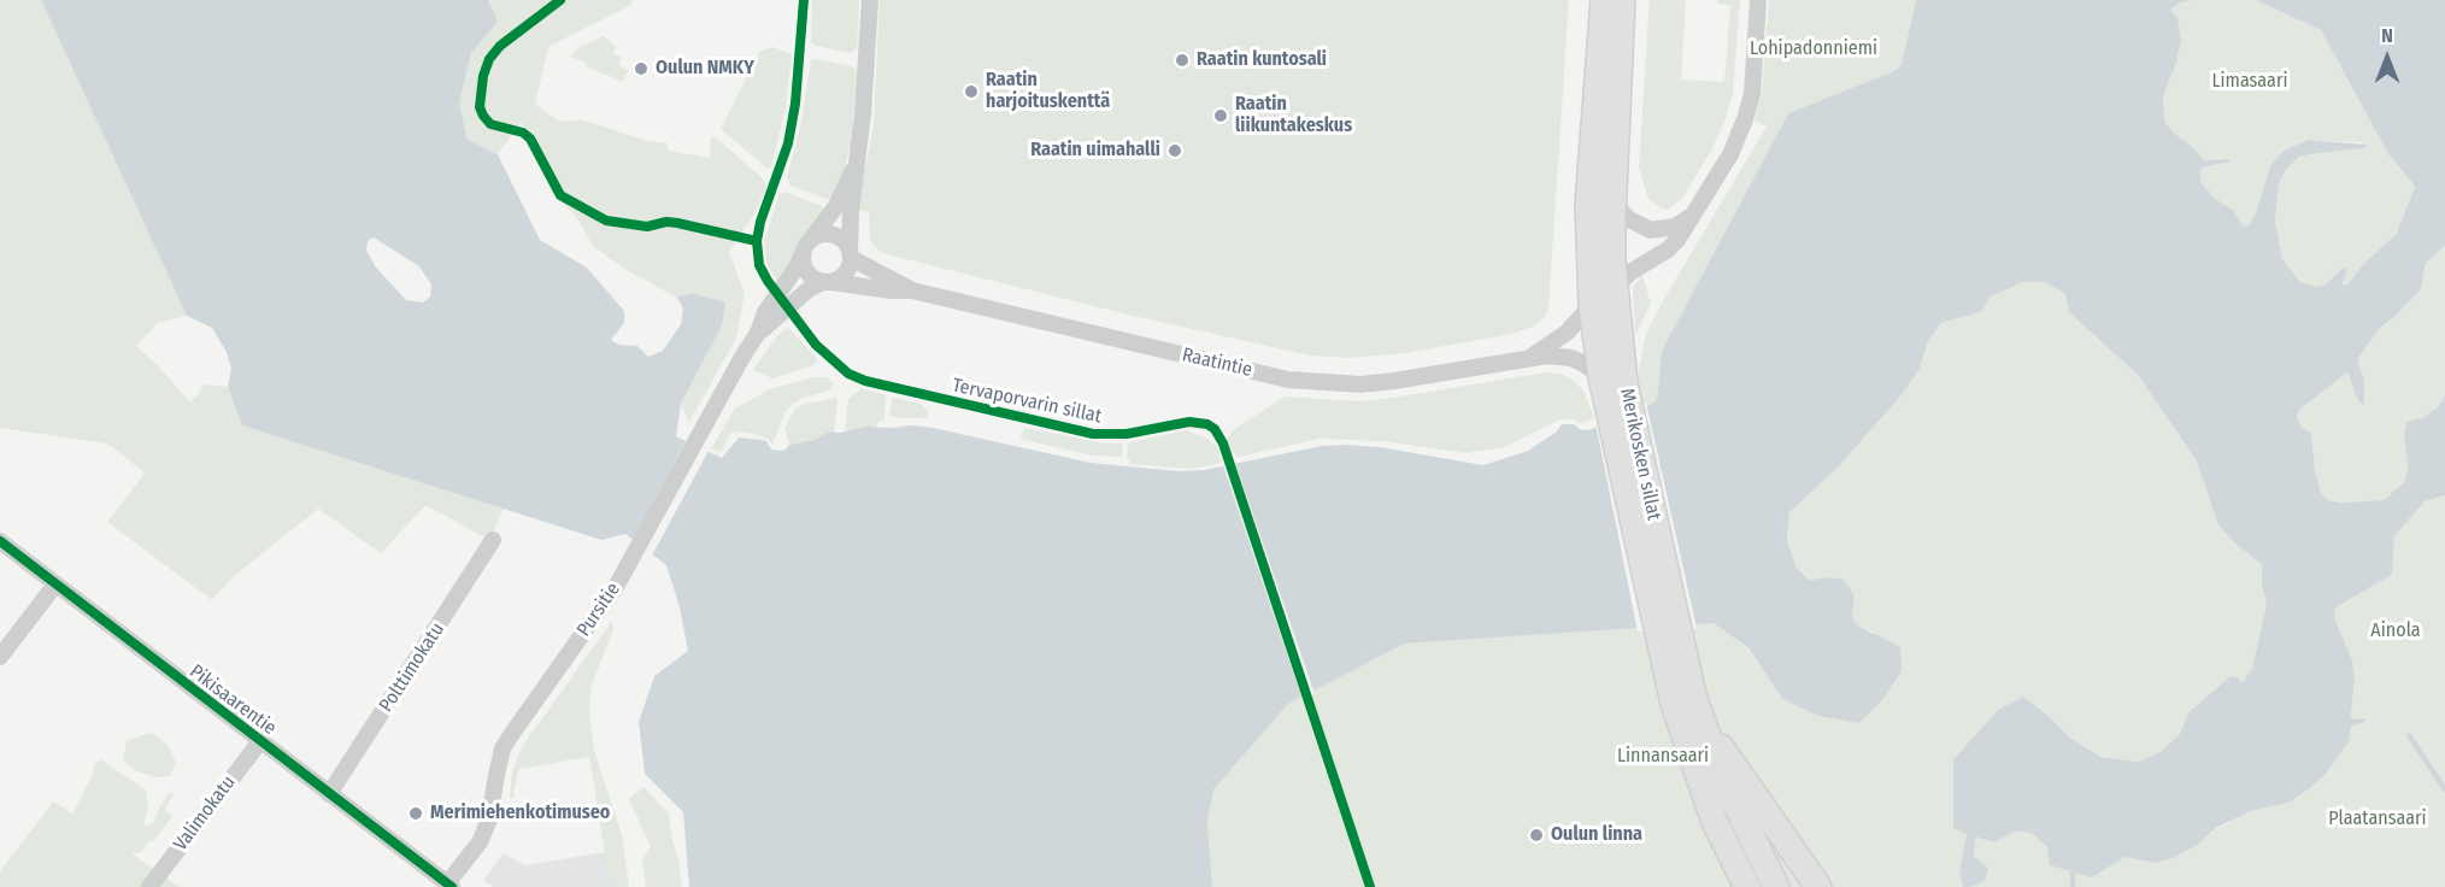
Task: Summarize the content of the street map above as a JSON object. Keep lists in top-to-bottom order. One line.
{"streets":{"main road":["Merikosken sillat"],"street":["Raatintie","Pursitie","Polttimokatu","Pikisaarentie","Valimokatu"],"cycle path":["Tervaporvarin sillat"]},"crossings":[["Raatintie","Merikosken sillat"],["Raatintie","Pursitie"],["Pursitie","Pikisaarentie"],["Polttimokatu","Pikisaarentie"],["Pikisaarentie","Valimokatu"]],"parks":["Lohipadonniemi","Limasaari","Ainola","Linnansaari","Plaatansaari"],"places":["Raatin kuntosali","Oulun NMKY","Raatin harjoituskenttä","Raatin liikuntakeskus","Raatin uimahalli","Merimiehenkotimuseo","Oulun linna"],"north":"top"}
